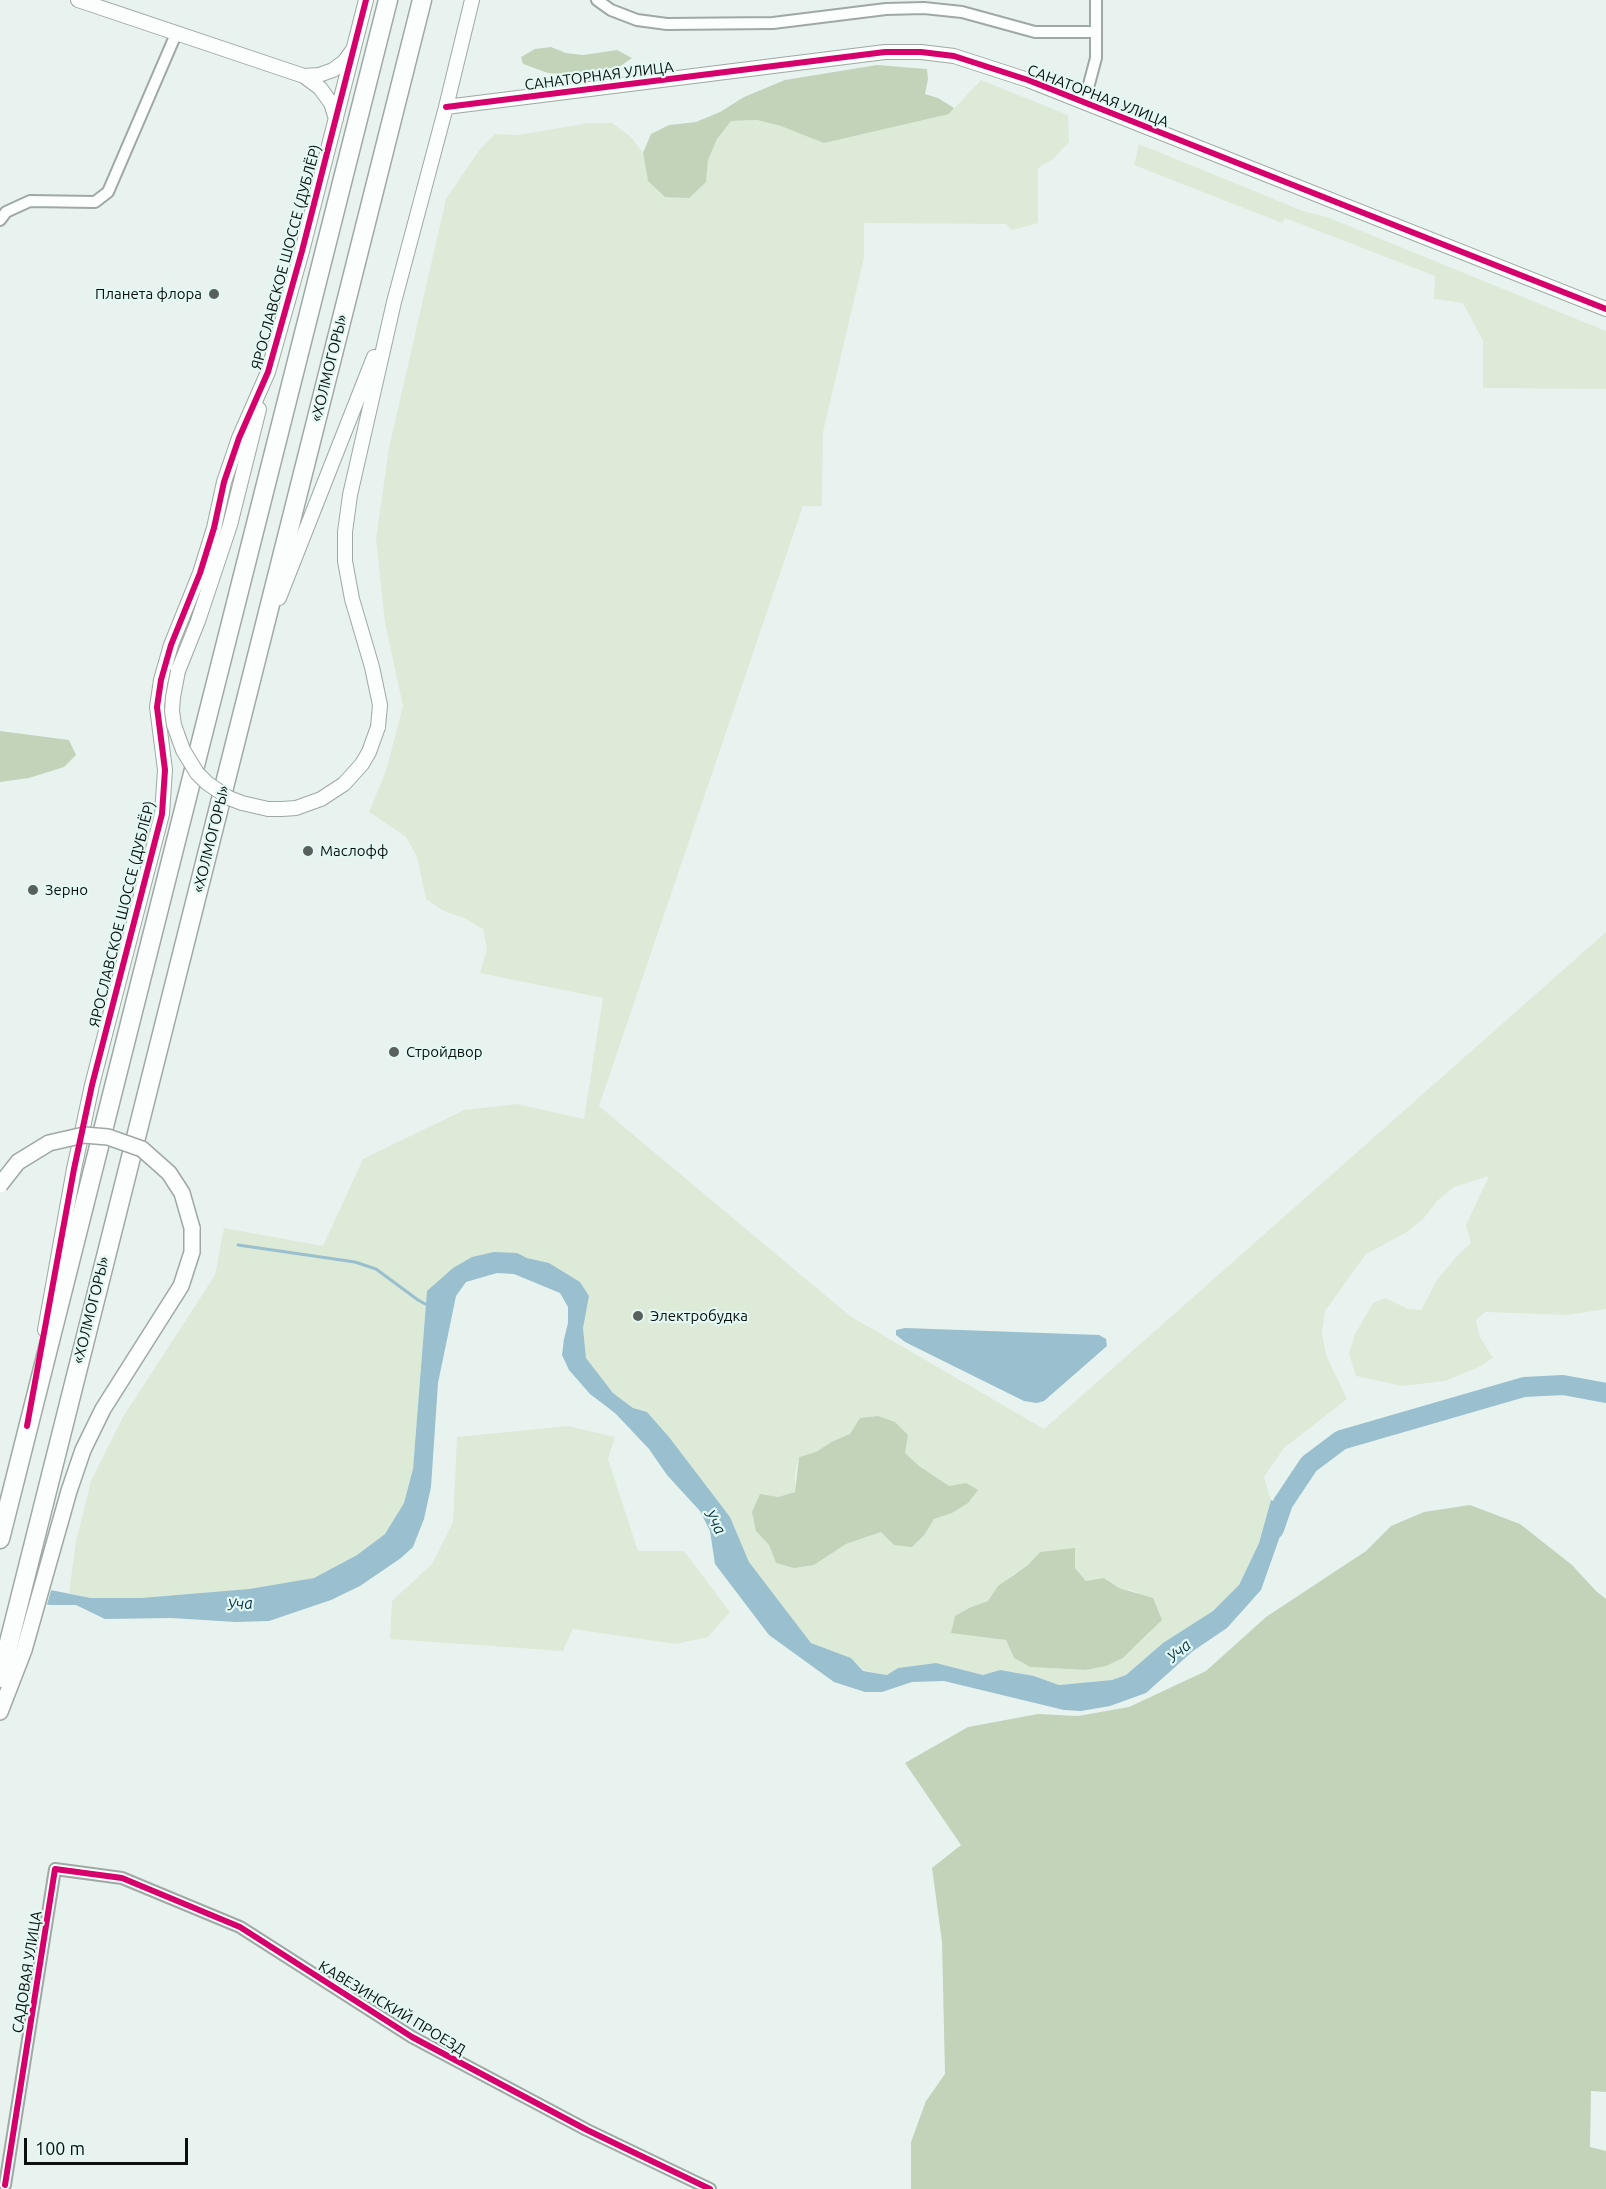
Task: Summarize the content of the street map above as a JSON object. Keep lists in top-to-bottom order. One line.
{"streets":{"highway":["«ХОЛМОГОРЫ»"],"street":["САНАТОРНАЯ УЛИЦА","ЯРОСЛАВСКОЕ ШОССЕ (ДУБЛЁР)","САДОВАЯ УЛИЦА","КАВЕЗИНСКИЙ ПРОЕЗД"]},"crossings":[["САДОВАЯ УЛИЦА","КАВЕЗИНСКИЙ ПРОЕЗД"]],"water":["Уча"],"places":["Планета флора","Маслофф","Зерно","Стройдвор","Электробудка"],"scale_bar":"100 m"}
